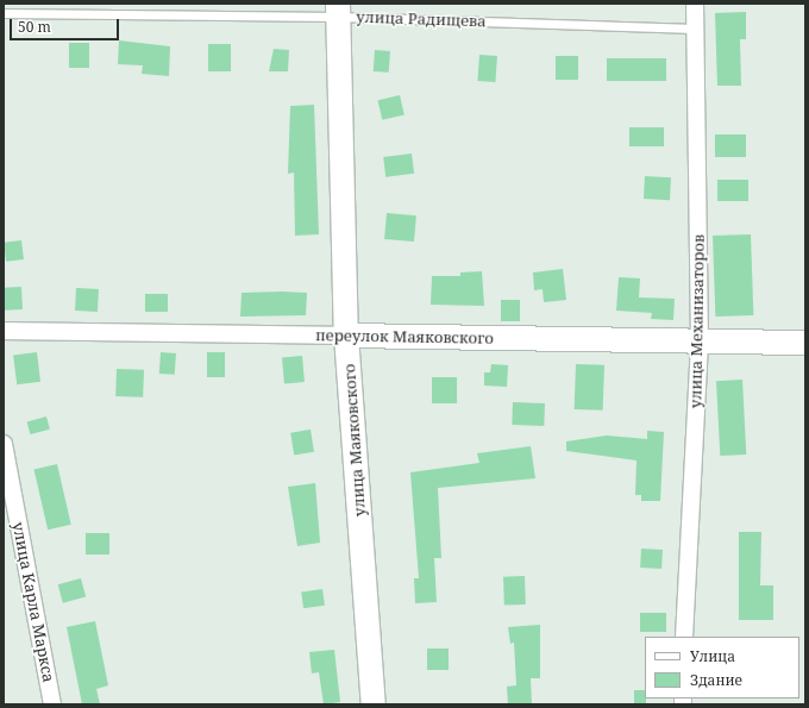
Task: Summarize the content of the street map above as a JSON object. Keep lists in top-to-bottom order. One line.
{"streets":{"street":["улица Механизаторов","переулок Маяковского","улица Маяковского","улица Карла Маркса"],"lane":["улица Радищева"]},"crossings":[["улица Радищева","улица Механизаторов"],["улица Радищева","улица Маяковского"],["улица Механизаторов","переулок Маяковского"],["переулок Маяковского","улица Маяковского"]],"legend":["Улица","Здание"],"scale_bar":"50 m"}
